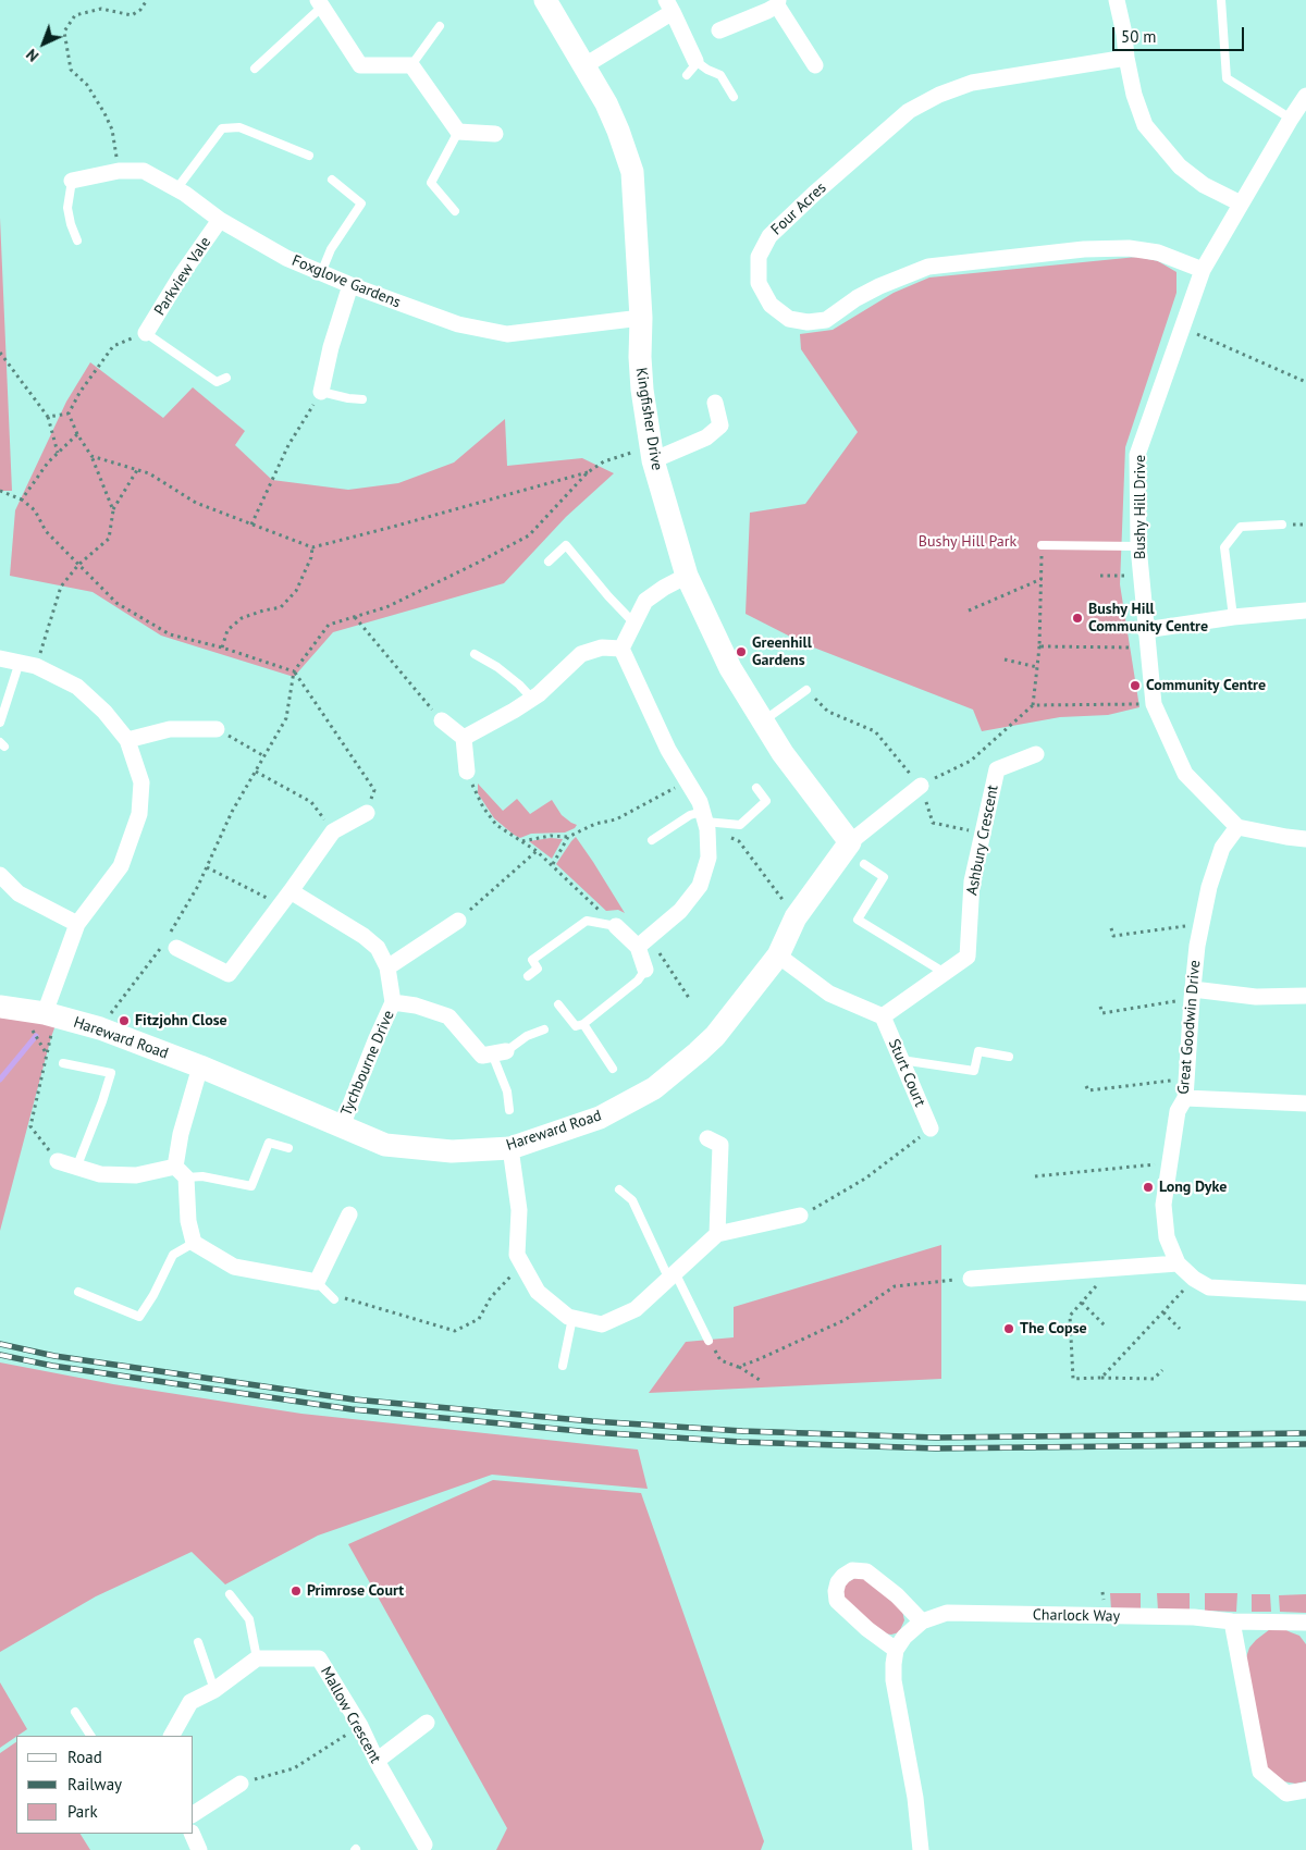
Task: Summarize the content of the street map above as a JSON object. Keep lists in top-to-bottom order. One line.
{"streets":{"street":["Four Acres","Parkview Vale","Foxglove Gardens","Kingfisher Drive","Bushy Hill Drive","Ashbury Crescent","Great Goodwin Drive","Hareward Road","Tychbourne Drive","Sturt Court","Charlock Way","Mallow Crescent"]},"crossings":[["Four Acres","Bushy Hill Drive"],["Parkview Vale","Foxglove Gardens"],["Foxglove Gardens","Kingfisher Drive"],["Kingfisher Drive","Hareward Road"],["Bushy Hill Drive","Great Goodwin Drive"],["Ashbury Crescent","Sturt Court"],["Hareward Road","Tychbourne Drive"]],"parks":["Bushy Hill Park"],"places":["Bushy Hill Community Centre","Greenhill Gardens","Community Centre","Fitzjohn Close","Long Dyke","The Copse","Primrose Court"],"legend":["Road","Railway","Park"],"scale_bar":"50 m","north":"bottom left"}
